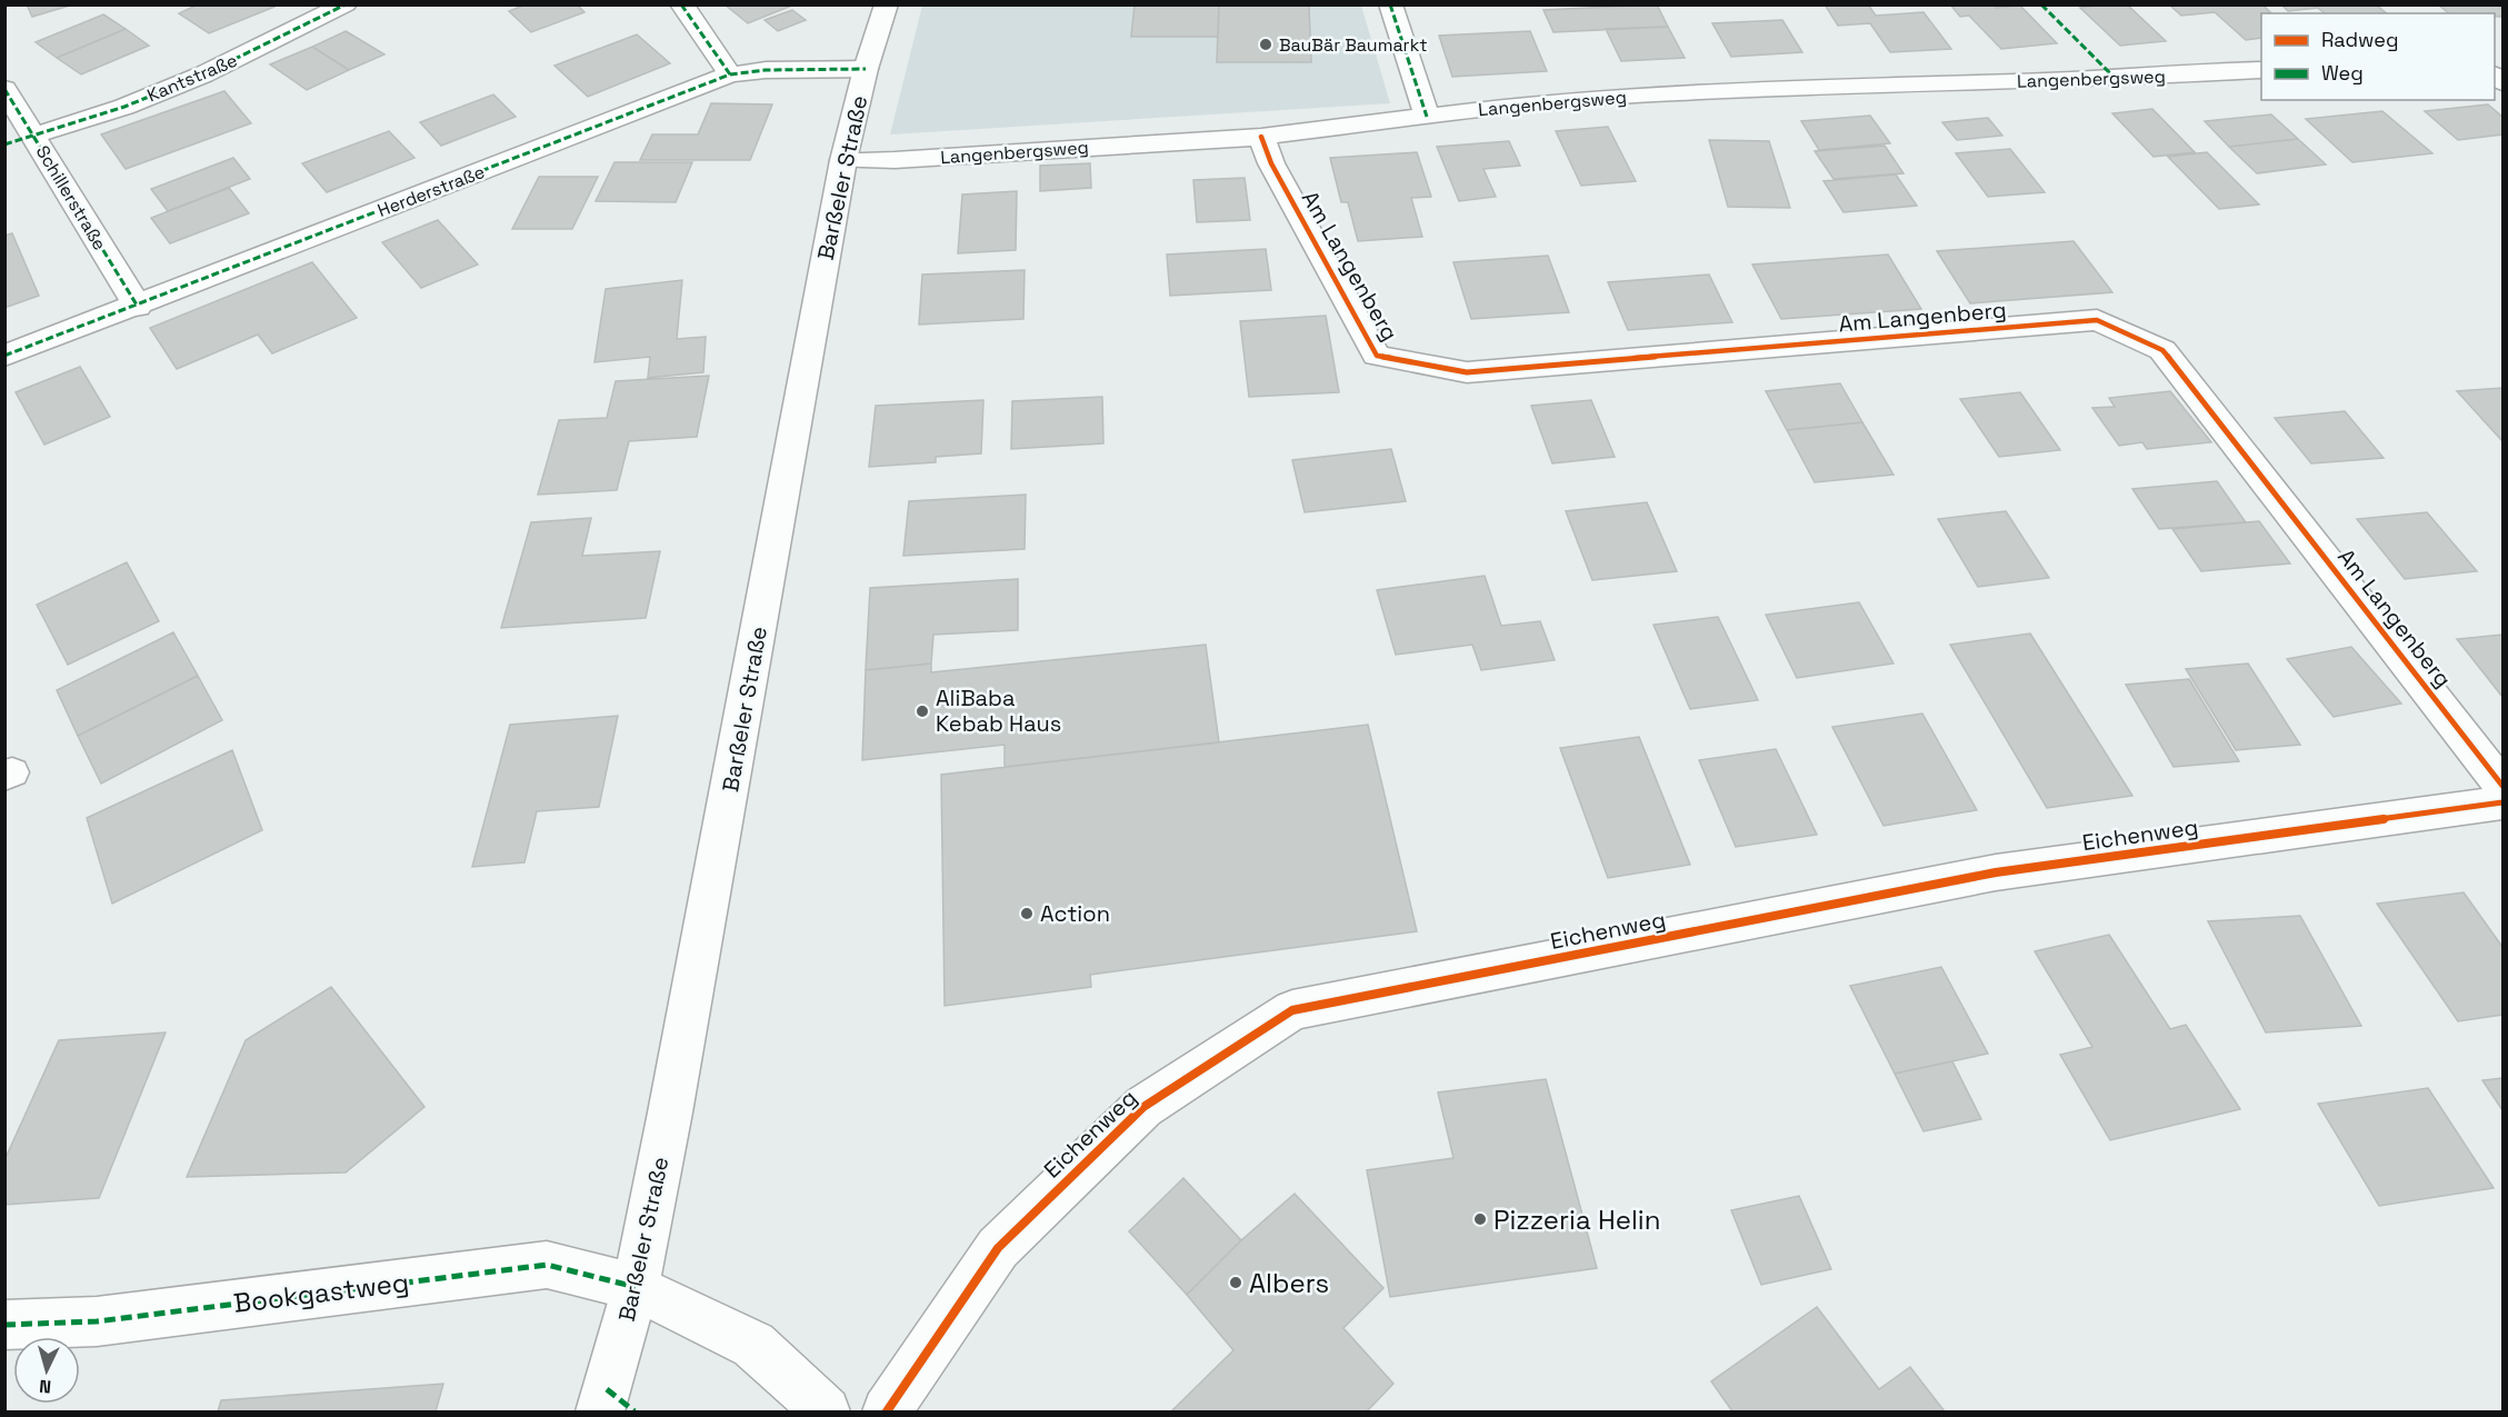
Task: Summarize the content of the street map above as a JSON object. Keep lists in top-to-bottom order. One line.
{"streets":{"street":["Kantstraße","Langenbergsweg","Barßeler Straße","Herderstraße","Schillerstraße","Am Langenberg","Eichenweg","Bookgastweg"]},"crossings":[["Kantstraße","Schillerstraße"],["Langenbergsweg","Barßeler Straße"],["Langenbergsweg","Am Langenberg"],["Barßeler Straße","Herderstraße"],["Barßeler Straße","Bookgastweg"],["Herderstraße","Schillerstraße"]],"places":["BauBär Baumarkt","AliBaba Kebab Haus","Action","Pizzeria Helin","Albers"],"legend":["Radweg","Weg"],"north":"bottom"}
